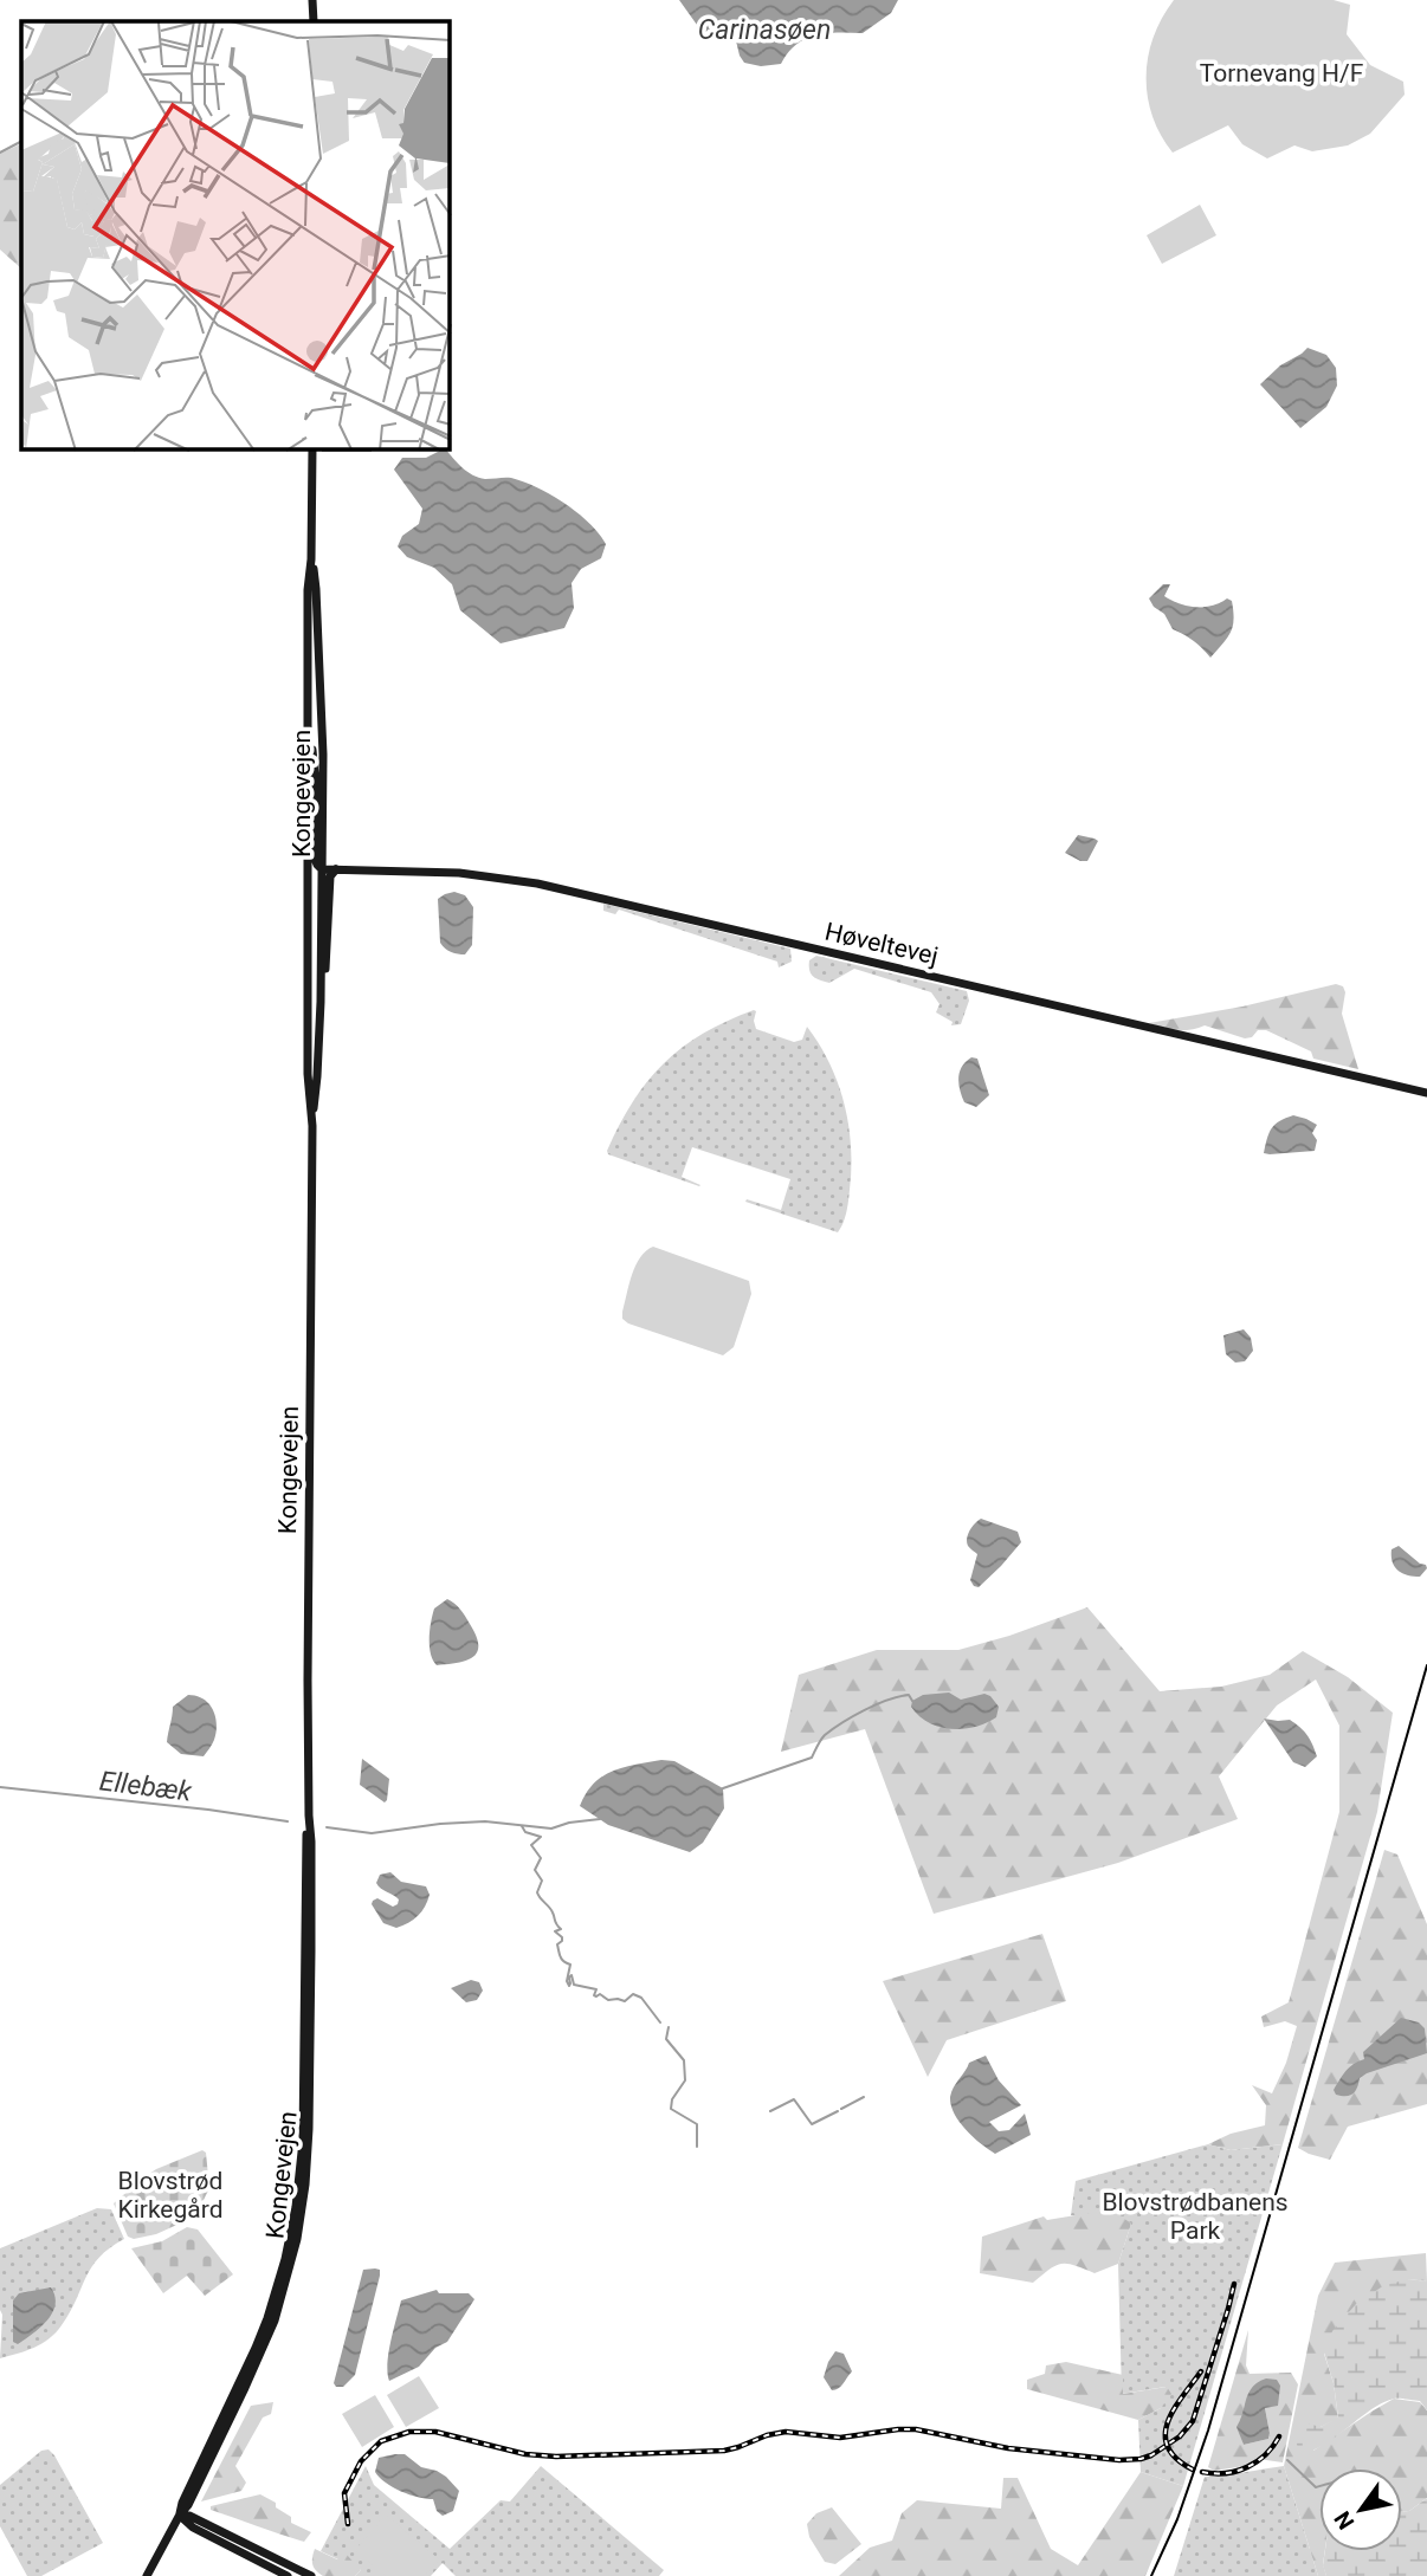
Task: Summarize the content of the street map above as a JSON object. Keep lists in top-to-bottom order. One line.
{"streets":{"main road":["Kongevejen","Høveltevej"]},"crossings":[["Kongevejen","Høveltevej"]],"water":["Carinasøen","Ellebæk"],"parks":["Tornevang H/F","Blovstrød Kirkegård","Blovstrødbanens Park"],"north":"bottom left"}
